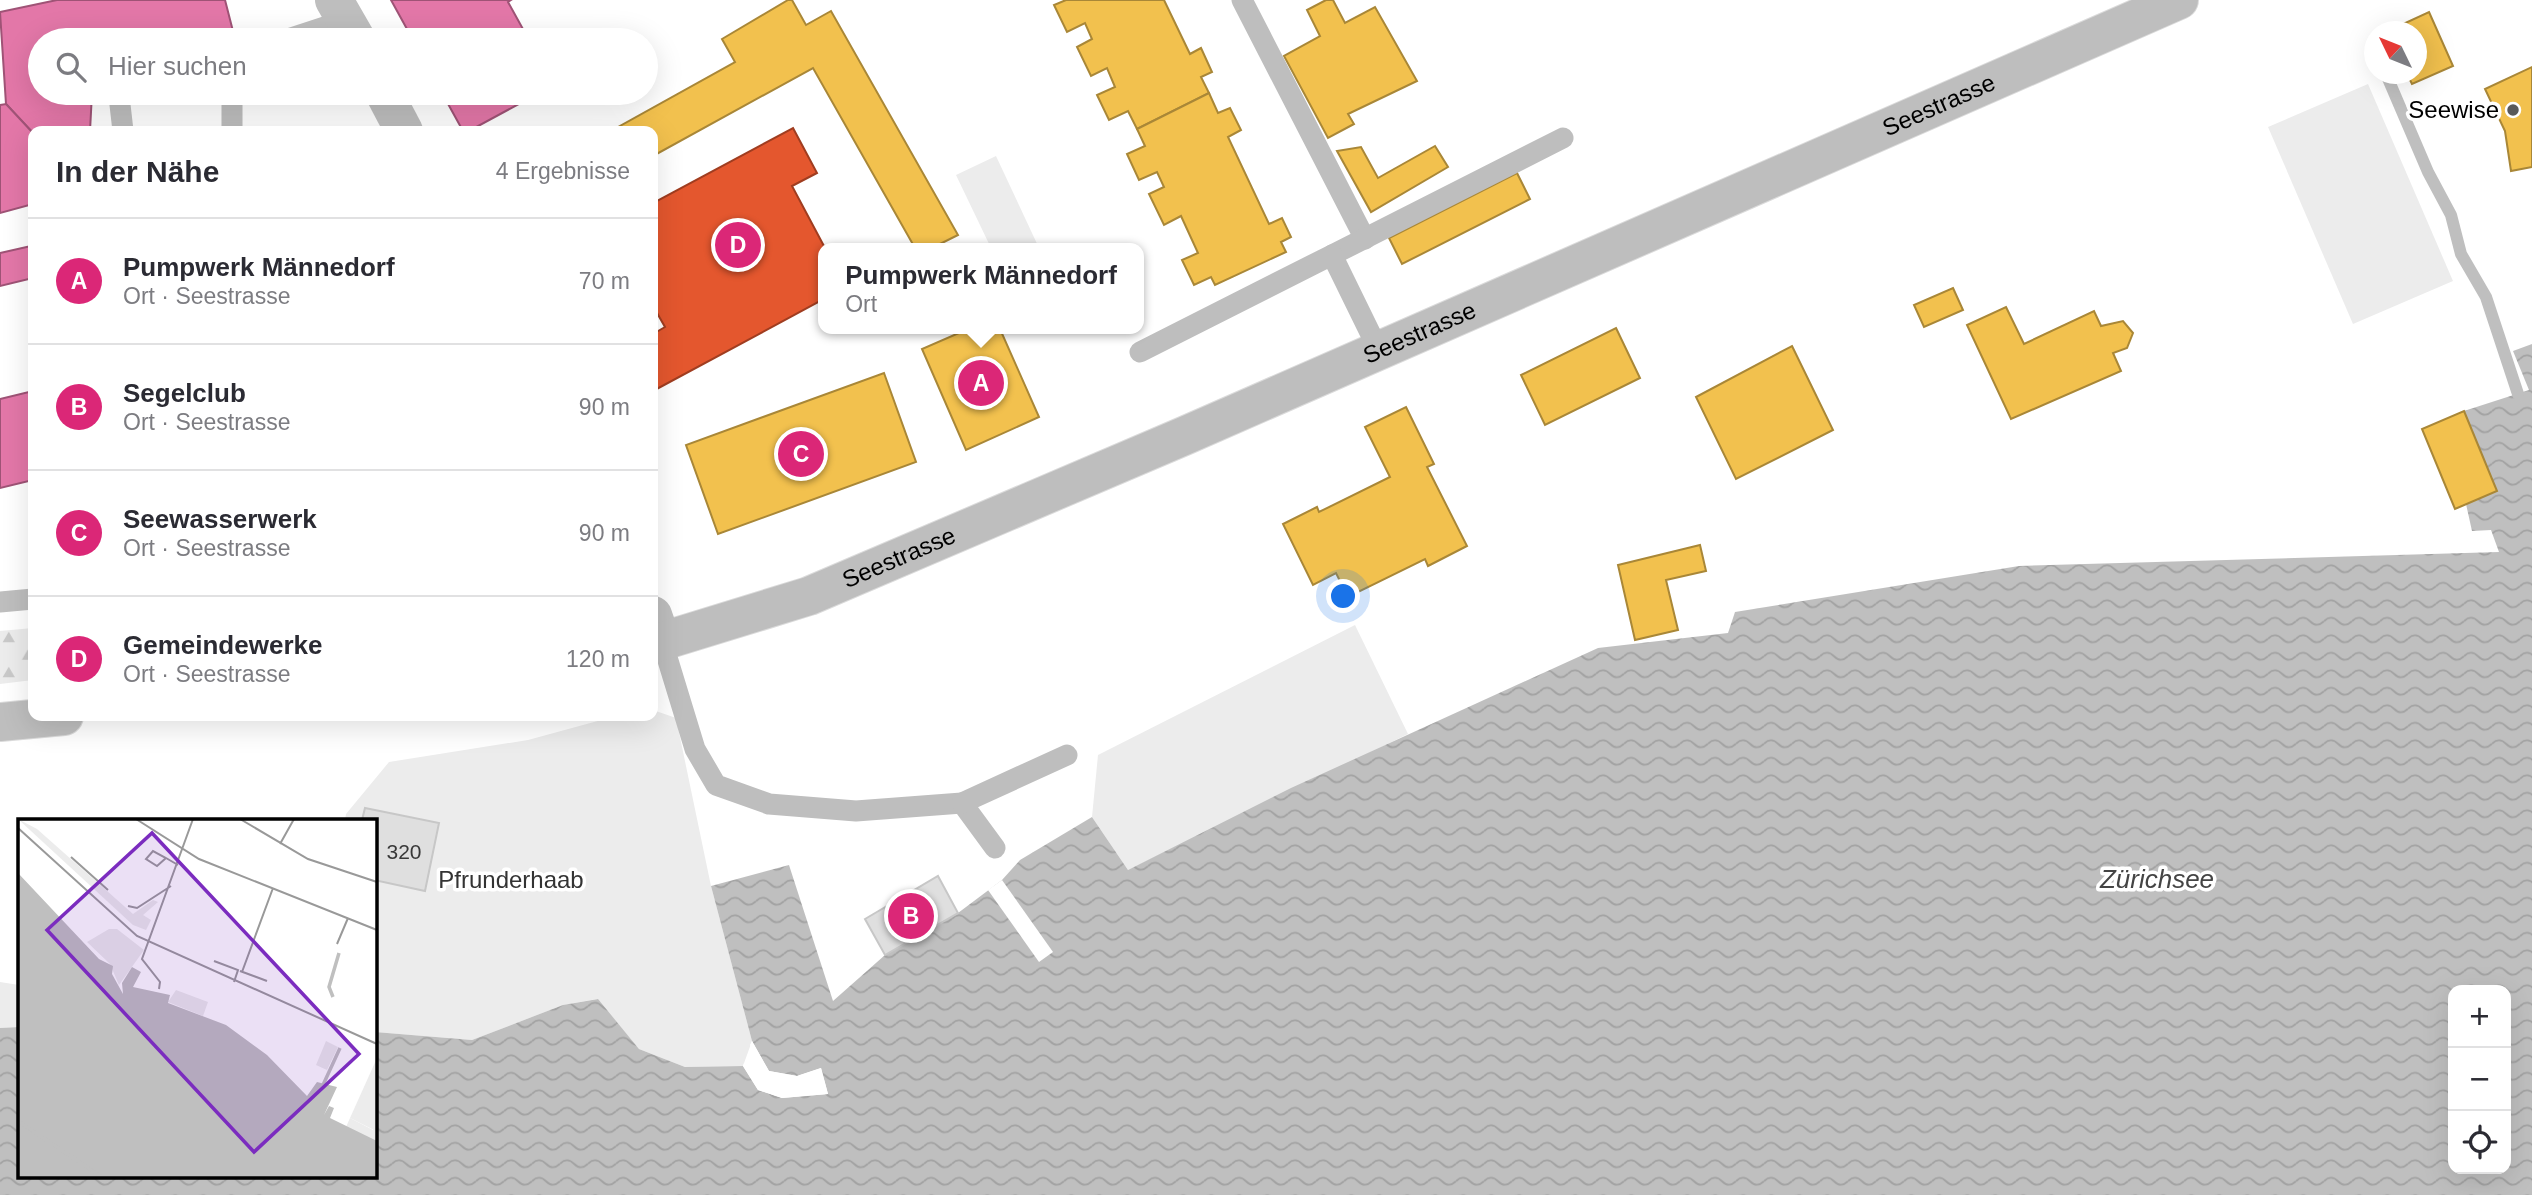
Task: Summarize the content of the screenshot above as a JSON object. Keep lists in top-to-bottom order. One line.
{"streets":{"main road":["Seestrasse"]},"water":["Zürichsee"],"parks":["Pfrunderhaab"],"places":["Seewise"],"house_numbers":["320"],"north":"top left","page":{"search":"Hier suchen","heading":["In der Nähe","4 Ergebnisse"],"list":[{"mark":"A","name":"Pumpwerk Männedorf","note":"Ort · Seestrasse","value":"70 m"},{"mark":"B","name":"Segelclub","note":"Ort · Seestrasse","value":"90 m"},{"mark":"C","name":"Seewasserwerk","note":"Ort · Seestrasse","value":"90 m"},{"mark":"D","name":"Gemeindewerke","note":"Ort · Seestrasse","value":"120 m"}],"pins":["D","A","C","B"],"popup":["Pumpwerk Männedorf","Ort"],"map_buttons":["+","−"]}}
